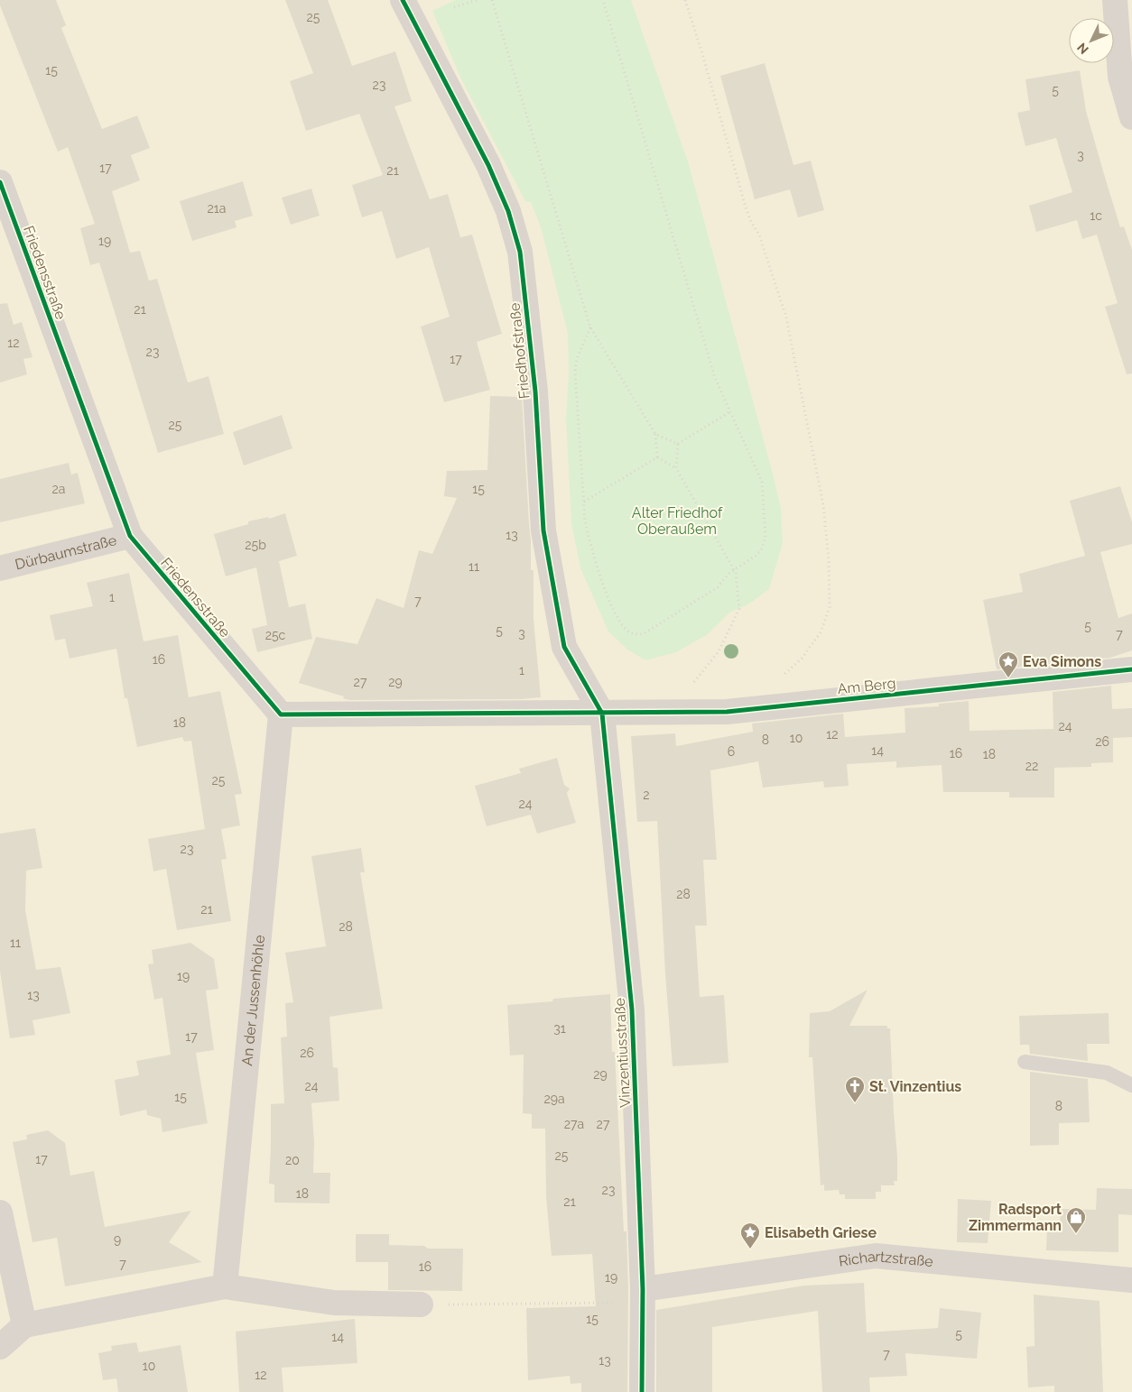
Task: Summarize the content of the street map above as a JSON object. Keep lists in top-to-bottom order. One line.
{"streets":{"street":["Friedensstraße","Friedhofstraße","Dürbaumstraße","Am Berg","An der Jussenhöhle","Vinzentiusstraße","Richartzstraße"]},"crossings":[["Friedensstraße","Dürbaumstraße"],["Friedensstraße","An der Jussenhöhle"],["Friedhofstraße","Am Berg"],["Friedhofstraße","Vinzentiusstraße"],["Am Berg","Vinzentiusstraße"],["Vinzentiusstraße","Richartzstraße"]],"parks":["Alter Friedhof Oberaußem"],"places":{"place":["Eva Simons","Elisabeth Griese"],"church":["St. Vinzentius"],"shop":["Radsport Zimmermann"]},"house_numbers":["25","15","23","5","3","17","21","21a","1c","19","21","12","23","17","25","2a","15","13","25b","11","1","7","5","5","3","7","25c","16","1","27","29","18","24","12","10","8","26","14","6","16","18","22","25","2","24","23","28","21","28","11","19","13","31","17","26","29","24","15","29a","8","27a","27","25","17","20","23","18","21","9","7","16","19","15","5","14","7","13","10","12"],"north":"bottom left"}
